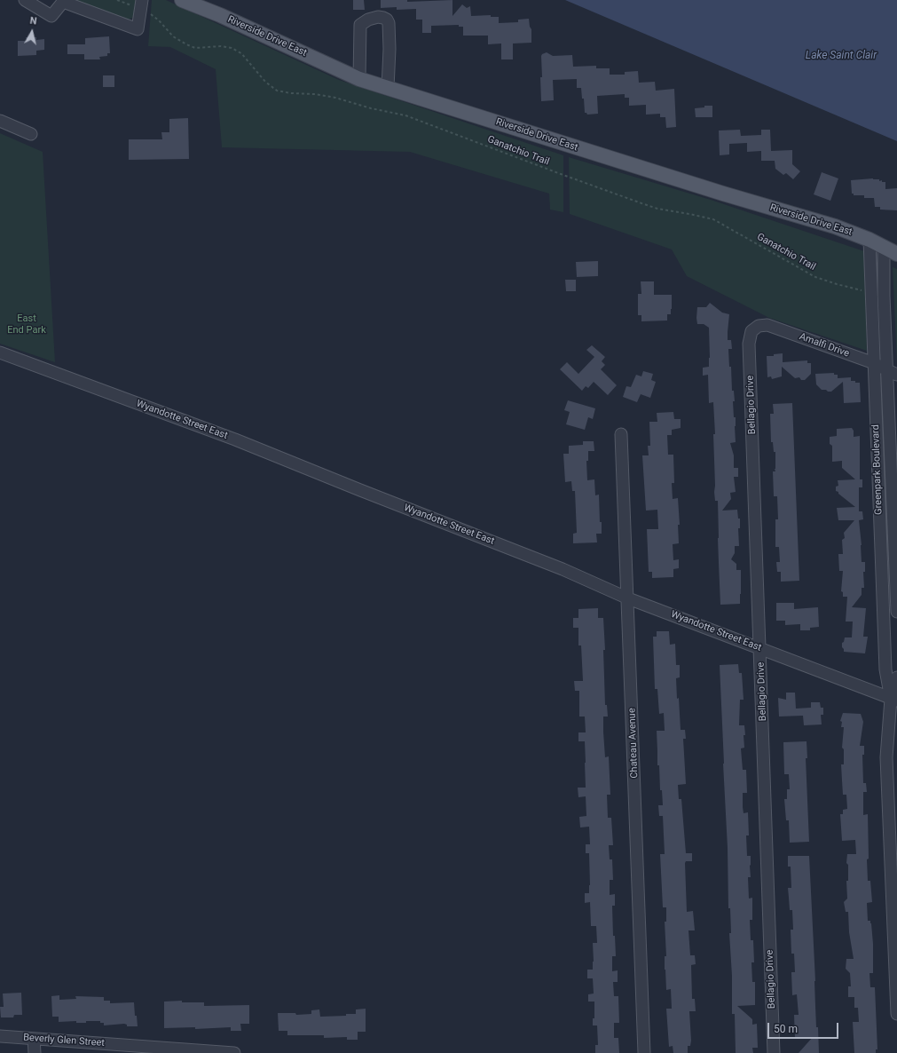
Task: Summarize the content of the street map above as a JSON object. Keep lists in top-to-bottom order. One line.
{"streets":{"main road":["Riverside Drive East"],"street":["Amalfi Drive","Bellagio Drive","Wyandotte Street East","Greenpark Boulevard","Chateau Avenue","Beverly Glen Street"],"path":["Ganatchio Trail"]},"crossings":[["Riverside Drive East","Greenpark Boulevard"],["Ganatchio Trail","Greenpark Boulevard"],["Amalfi Drive","Bellagio Drive"],["Amalfi Drive","Greenpark Boulevard"],["Bellagio Drive","Wyandotte Street East"],["Wyandotte Street East","Greenpark Boulevard"],["Wyandotte Street East","Chateau Avenue"]],"water":["Lake Saint Clair"],"parks":["East End Park"],"scale_bar":"50 m","north":"top"}
